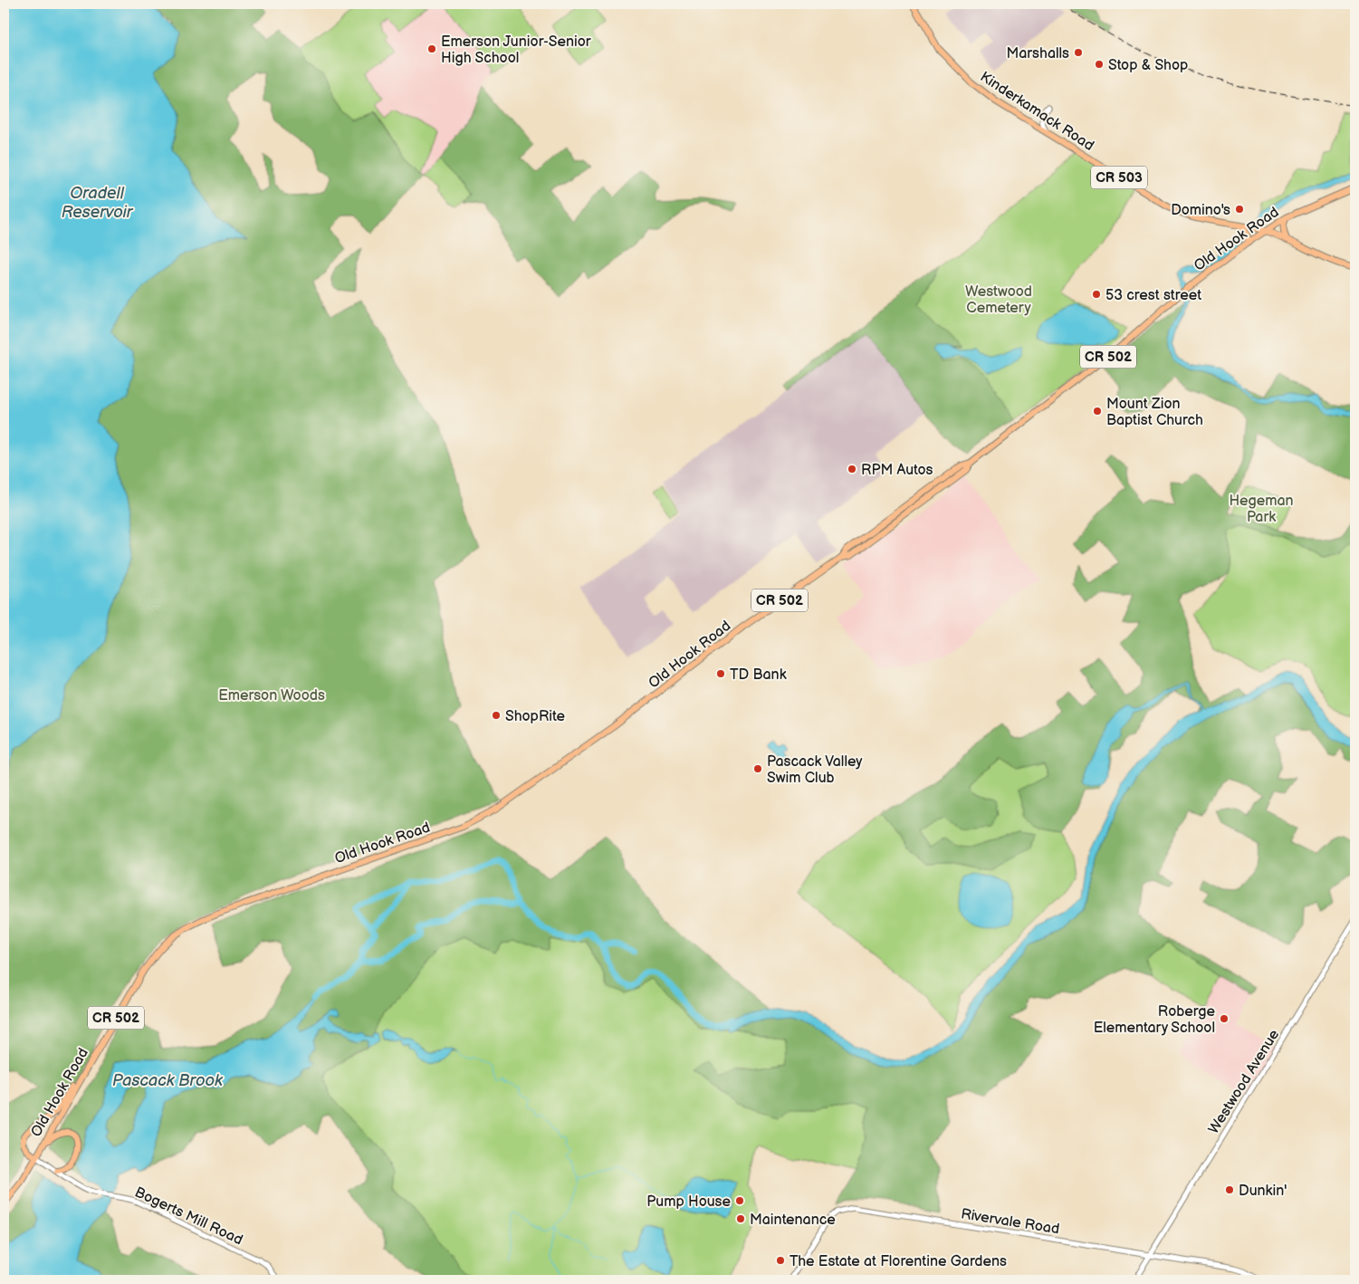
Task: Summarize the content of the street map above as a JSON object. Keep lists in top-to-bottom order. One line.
{"streets":{"main road":["Kinderkamack Road","CR 503","Old Hook Road","CR 502"],"street":["Westwood Avenue","Bogerts Mill Road","Rivervale Road"]},"crossings":[["Kinderkamack Road","Old Hook Road"],["Old Hook Road","Bogerts Mill Road"],["Westwood Avenue","Rivervale Road"]],"water":["Oradell Reservoir","Pascack Brook"],"parks":["Westwood Cemetery","Hegeman Park","Emerson Woods"],"places":["Emerson Junior-Senior High School","Marshalls","Stop & Shop","Domino's","53 crest street","Mount Zion Baptist Church","RPM Autos","TD Bank","ShopRite","Pascack Valley Swim Club","Roberge Elementary School","Dunkin'","Pump House","Maintenance","The Estate at Florentine Gardens"]}
